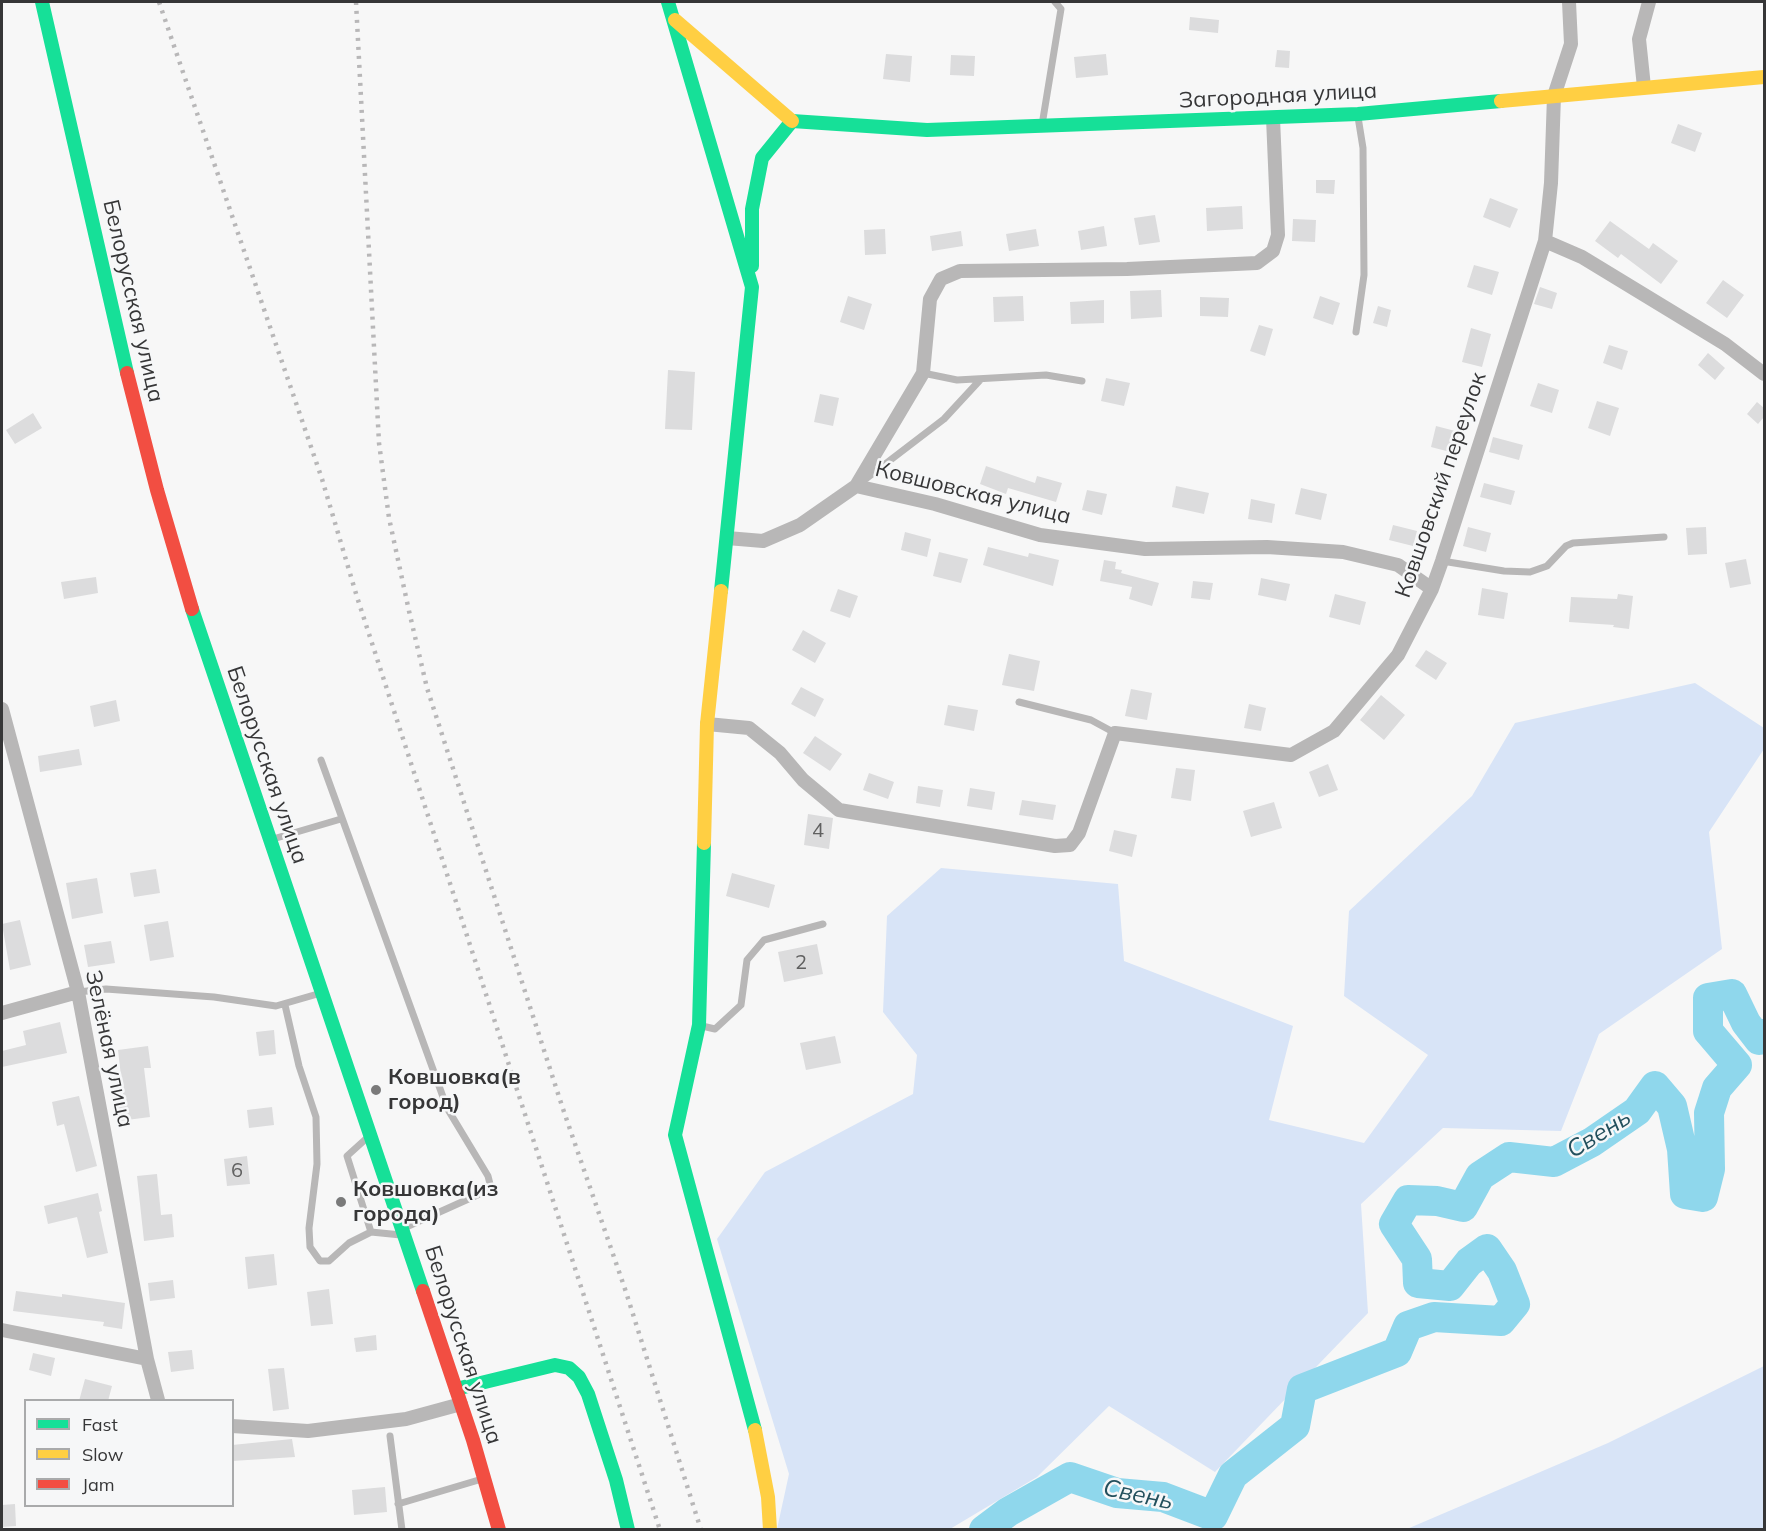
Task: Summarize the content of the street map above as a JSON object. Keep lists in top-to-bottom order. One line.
{"streets":{"street":["Загородная улица","Белорусская улица","Ковшовский переулок","Ковшовская улица","Зелёная улица"]},"crossings":[["Загородная улица","Ковшовский переулок"],["Ковшовский переулок","Ковшовская улица"]],"water":["Свень"],"places":["Ковшовка(в город)","Ковшовка(из города)"],"house_numbers":["4","2","6"],"legend":["Fast","Slow","Jam"]}
